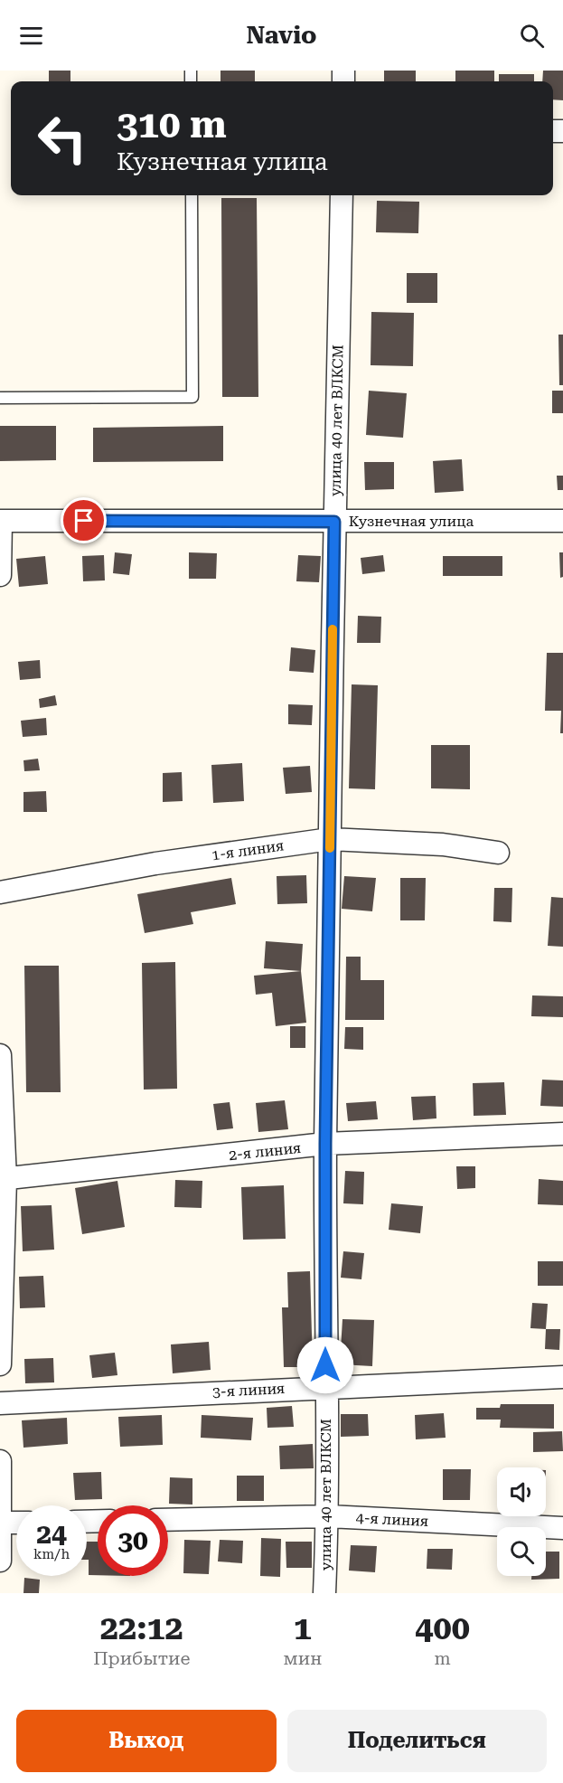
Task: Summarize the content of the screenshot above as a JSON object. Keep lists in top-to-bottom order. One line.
{"streets":{"street":["улица 40 лет ВЛКСМ","Кузнечная улица","1-я линия","2-я линия","3-я линия","4-я линия"]},"crossings":[["улица 40 лет ВЛКСМ","Кузнечная улица"],["улица 40 лет ВЛКСМ","1-я линия"],["улица 40 лет ВЛКСМ","2-я линия"],["улица 40 лет ВЛКСМ","3-я линия"],["улица 40 лет ВЛКСМ","4-я линия"]],"page":{"header":"Navio","turn":["310 m","Кузнечная улица"],"speed":"24 km/h","limit":"30","eta":["22:12","Прибытие","1","мин","400","m"],"buttons":["Выход","Поделиться"]}}
